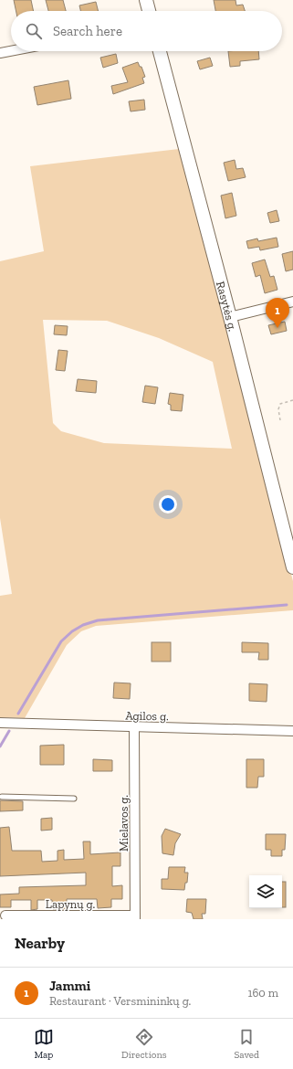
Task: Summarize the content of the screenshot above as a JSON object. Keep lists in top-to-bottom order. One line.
{"streets":{"main road":["Rasytės g."],"street":["Agilos g.","Mielavos g.","Lapynų g."]},"crossings":[["Agilos g.","Mielavos g."],["Mielavos g.","Lapynų g."]],"page":{"search":"Search here","pins":"1","heading":"Nearby","list":[{"mark":"1","name":"Jammi","note":"Restaurant · Versmininkų g.","value":"160 m"}],"nav":["Map","Directions","Saved"]}}
